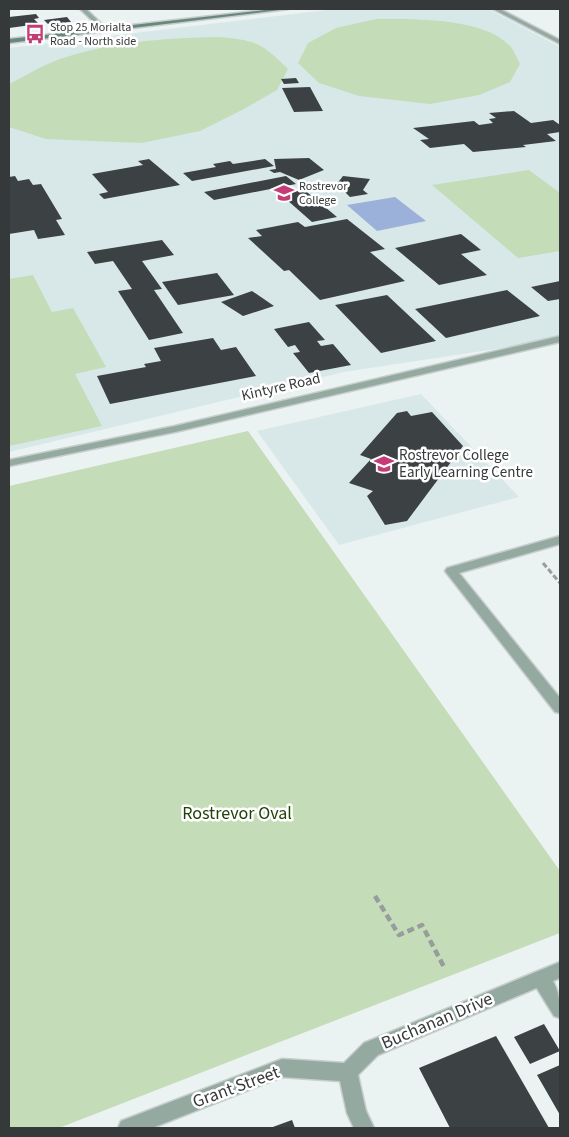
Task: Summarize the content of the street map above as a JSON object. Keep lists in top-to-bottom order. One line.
{"streets":{"street":["Kintyre Road","Buchanan Drive","Grant Street"]},"crossings":[["Buchanan Drive","Grant Street"]],"parks":["Rostrevor Oval"],"places":{"bus stop":["Stop 25 Morialta Road - North side"],"school or university":["Rostrevor College","Rostrevor College Early Learning Centre"]}}
